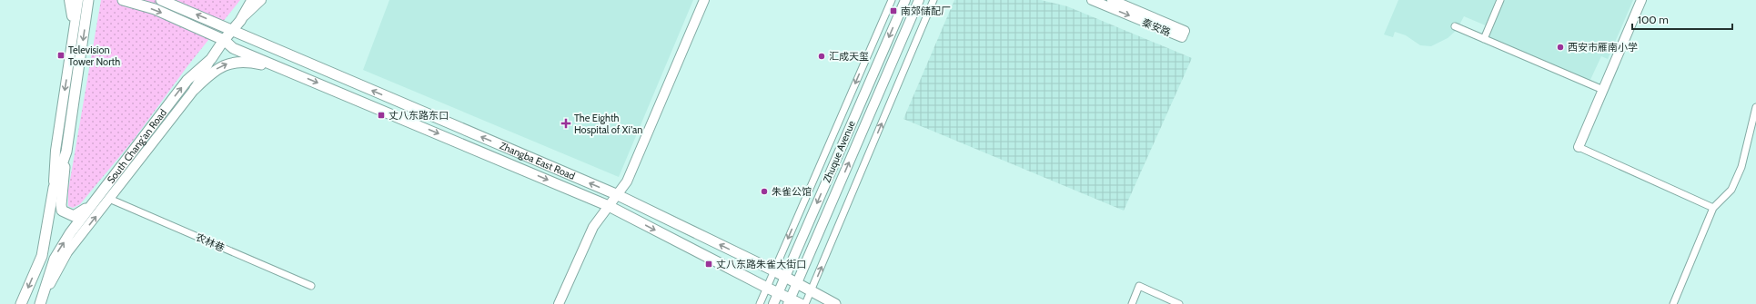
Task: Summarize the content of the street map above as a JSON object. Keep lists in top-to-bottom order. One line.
{"streets":{"main road":["秦安路","South Chang'an Road","Zhuque Avenue","Zhangba East Road"],"street":["农林巷"]},"crossings":[["South Chang'an Road","Zhangba East Road"],["Zhuque Avenue","Zhangba East Road"]],"places":{"transit":["南郊储配厂","Television Tower North","丈八东路东口","丈八东路朱雀大街口"],"other":["西安市雁南小学","汇成天玺","朱雀公馆"],"health":["The Eighth Hospital of Xi'an"]},"scale_bar":"100 m"}
